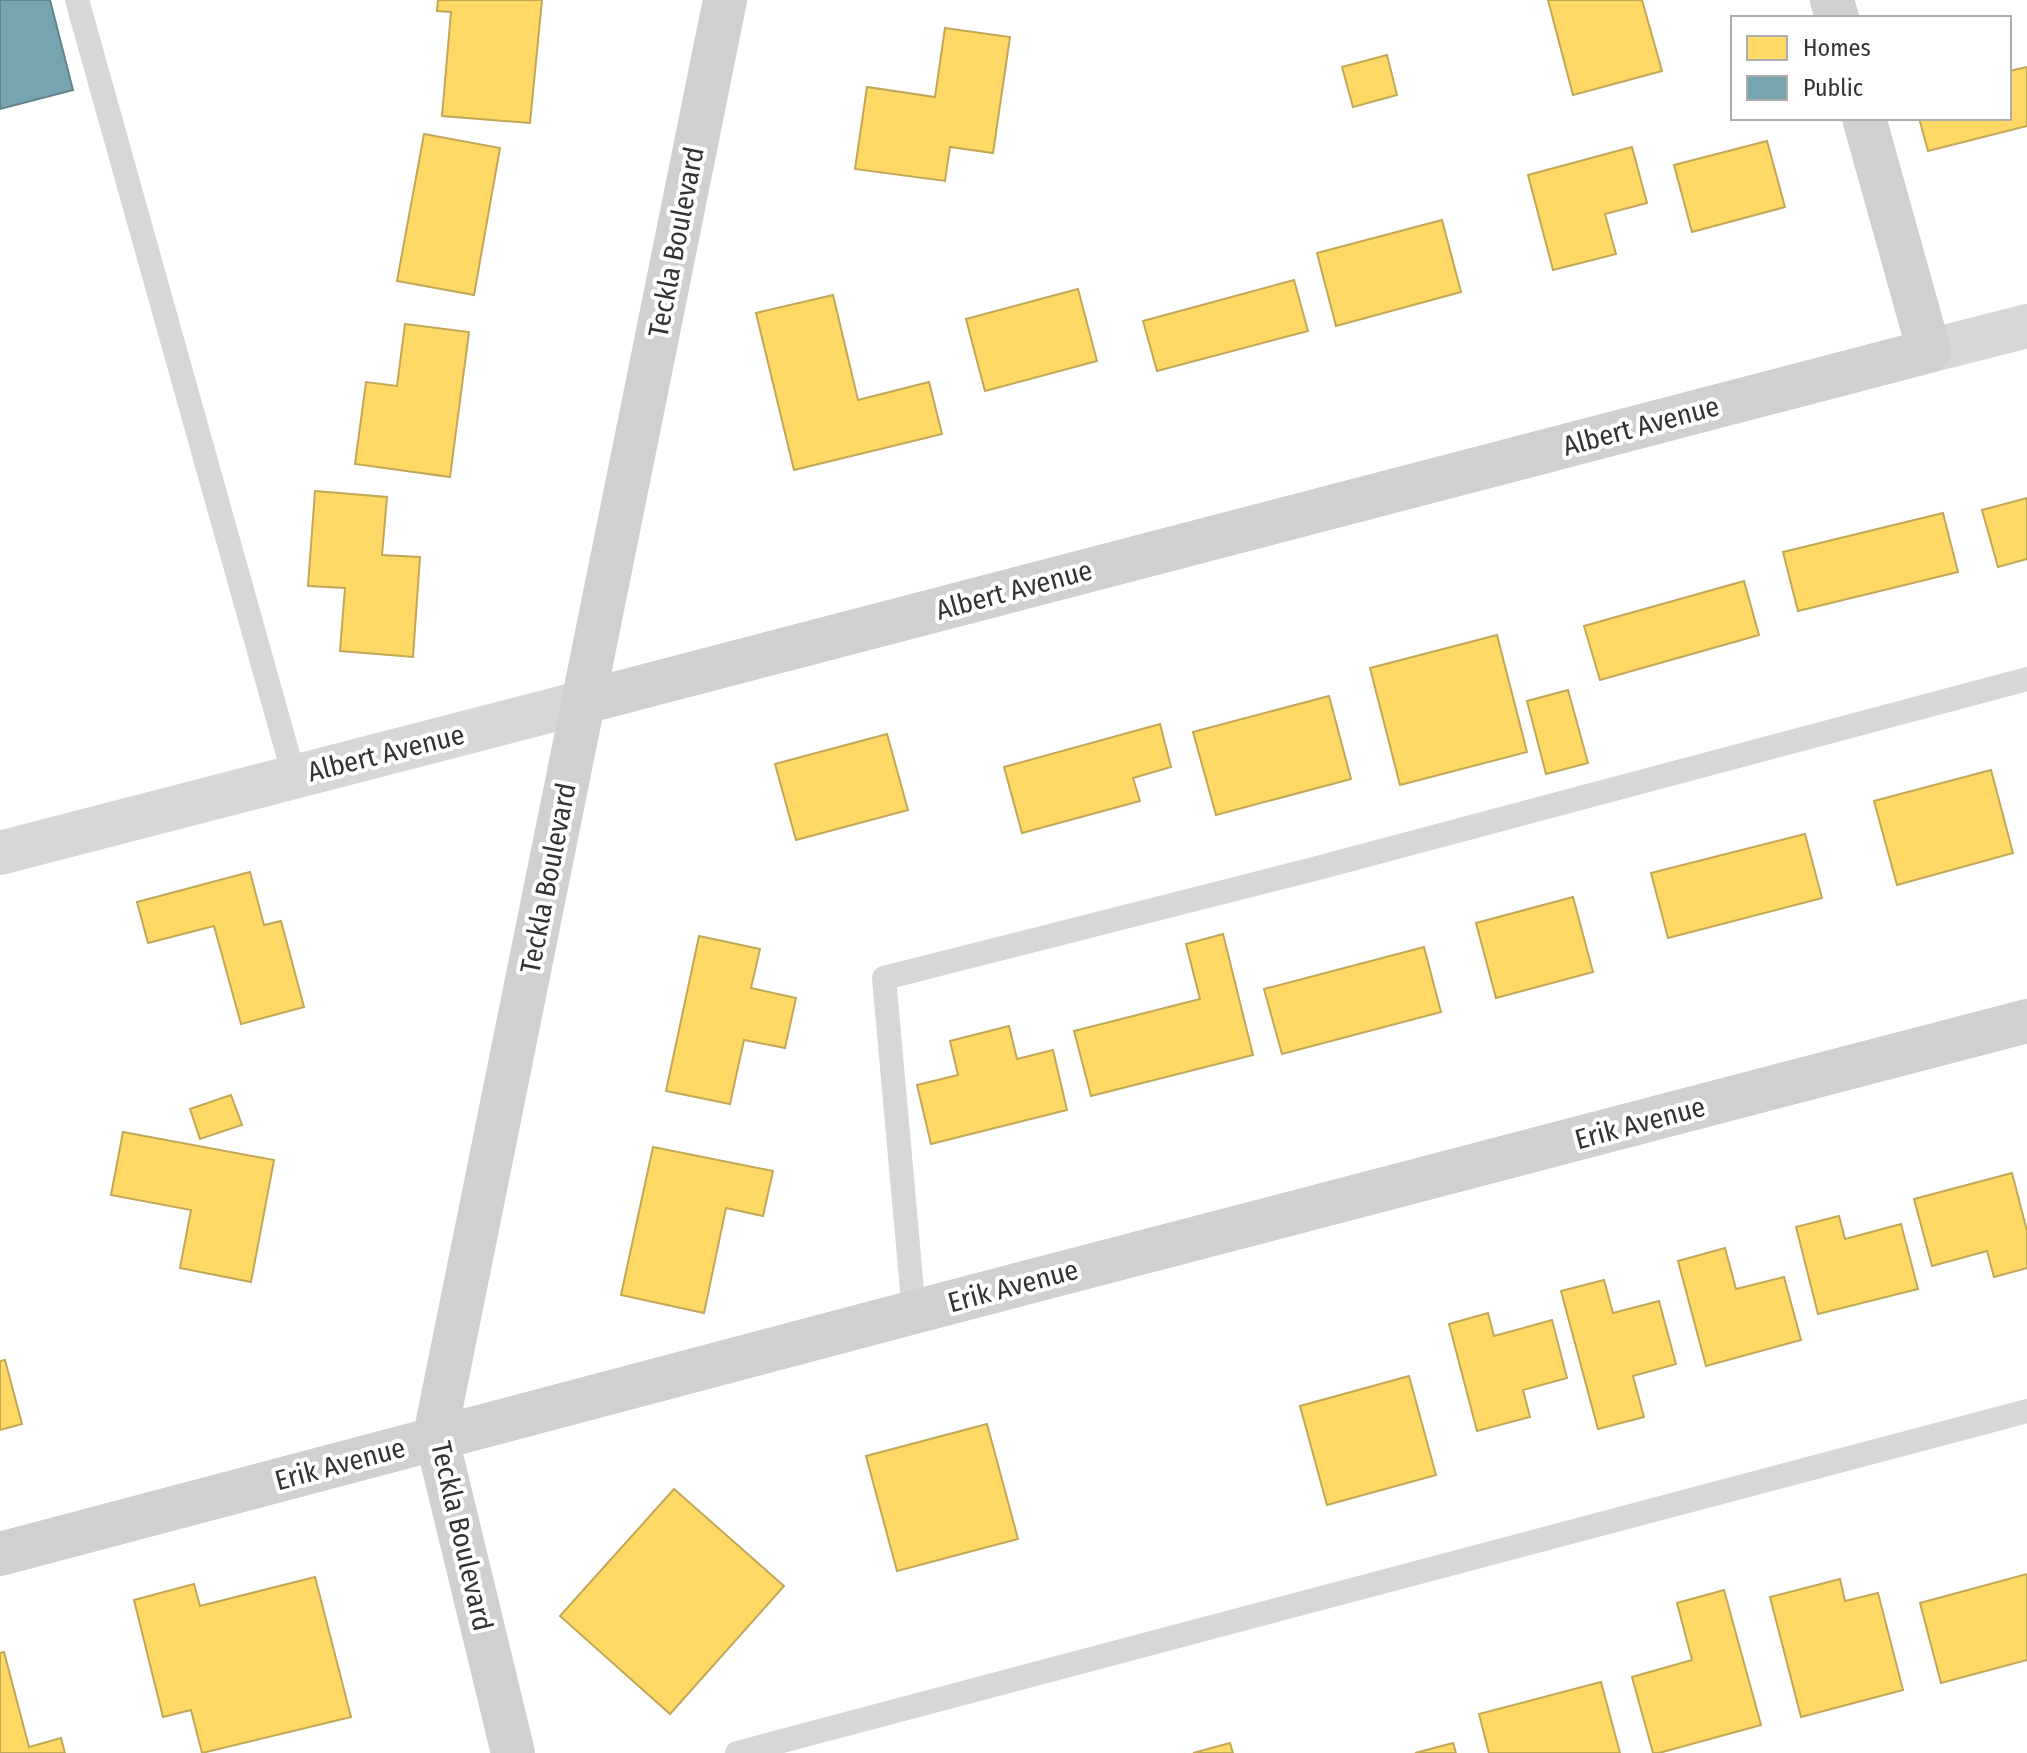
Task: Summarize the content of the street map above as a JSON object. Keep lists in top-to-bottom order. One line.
{"streets":{"street":["Teckla Boulevard","Albert Avenue","Erik Avenue"]},"crossings":[["Teckla Boulevard","Albert Avenue"],["Teckla Boulevard","Erik Avenue"]],"legend":["Homes","Public"]}
